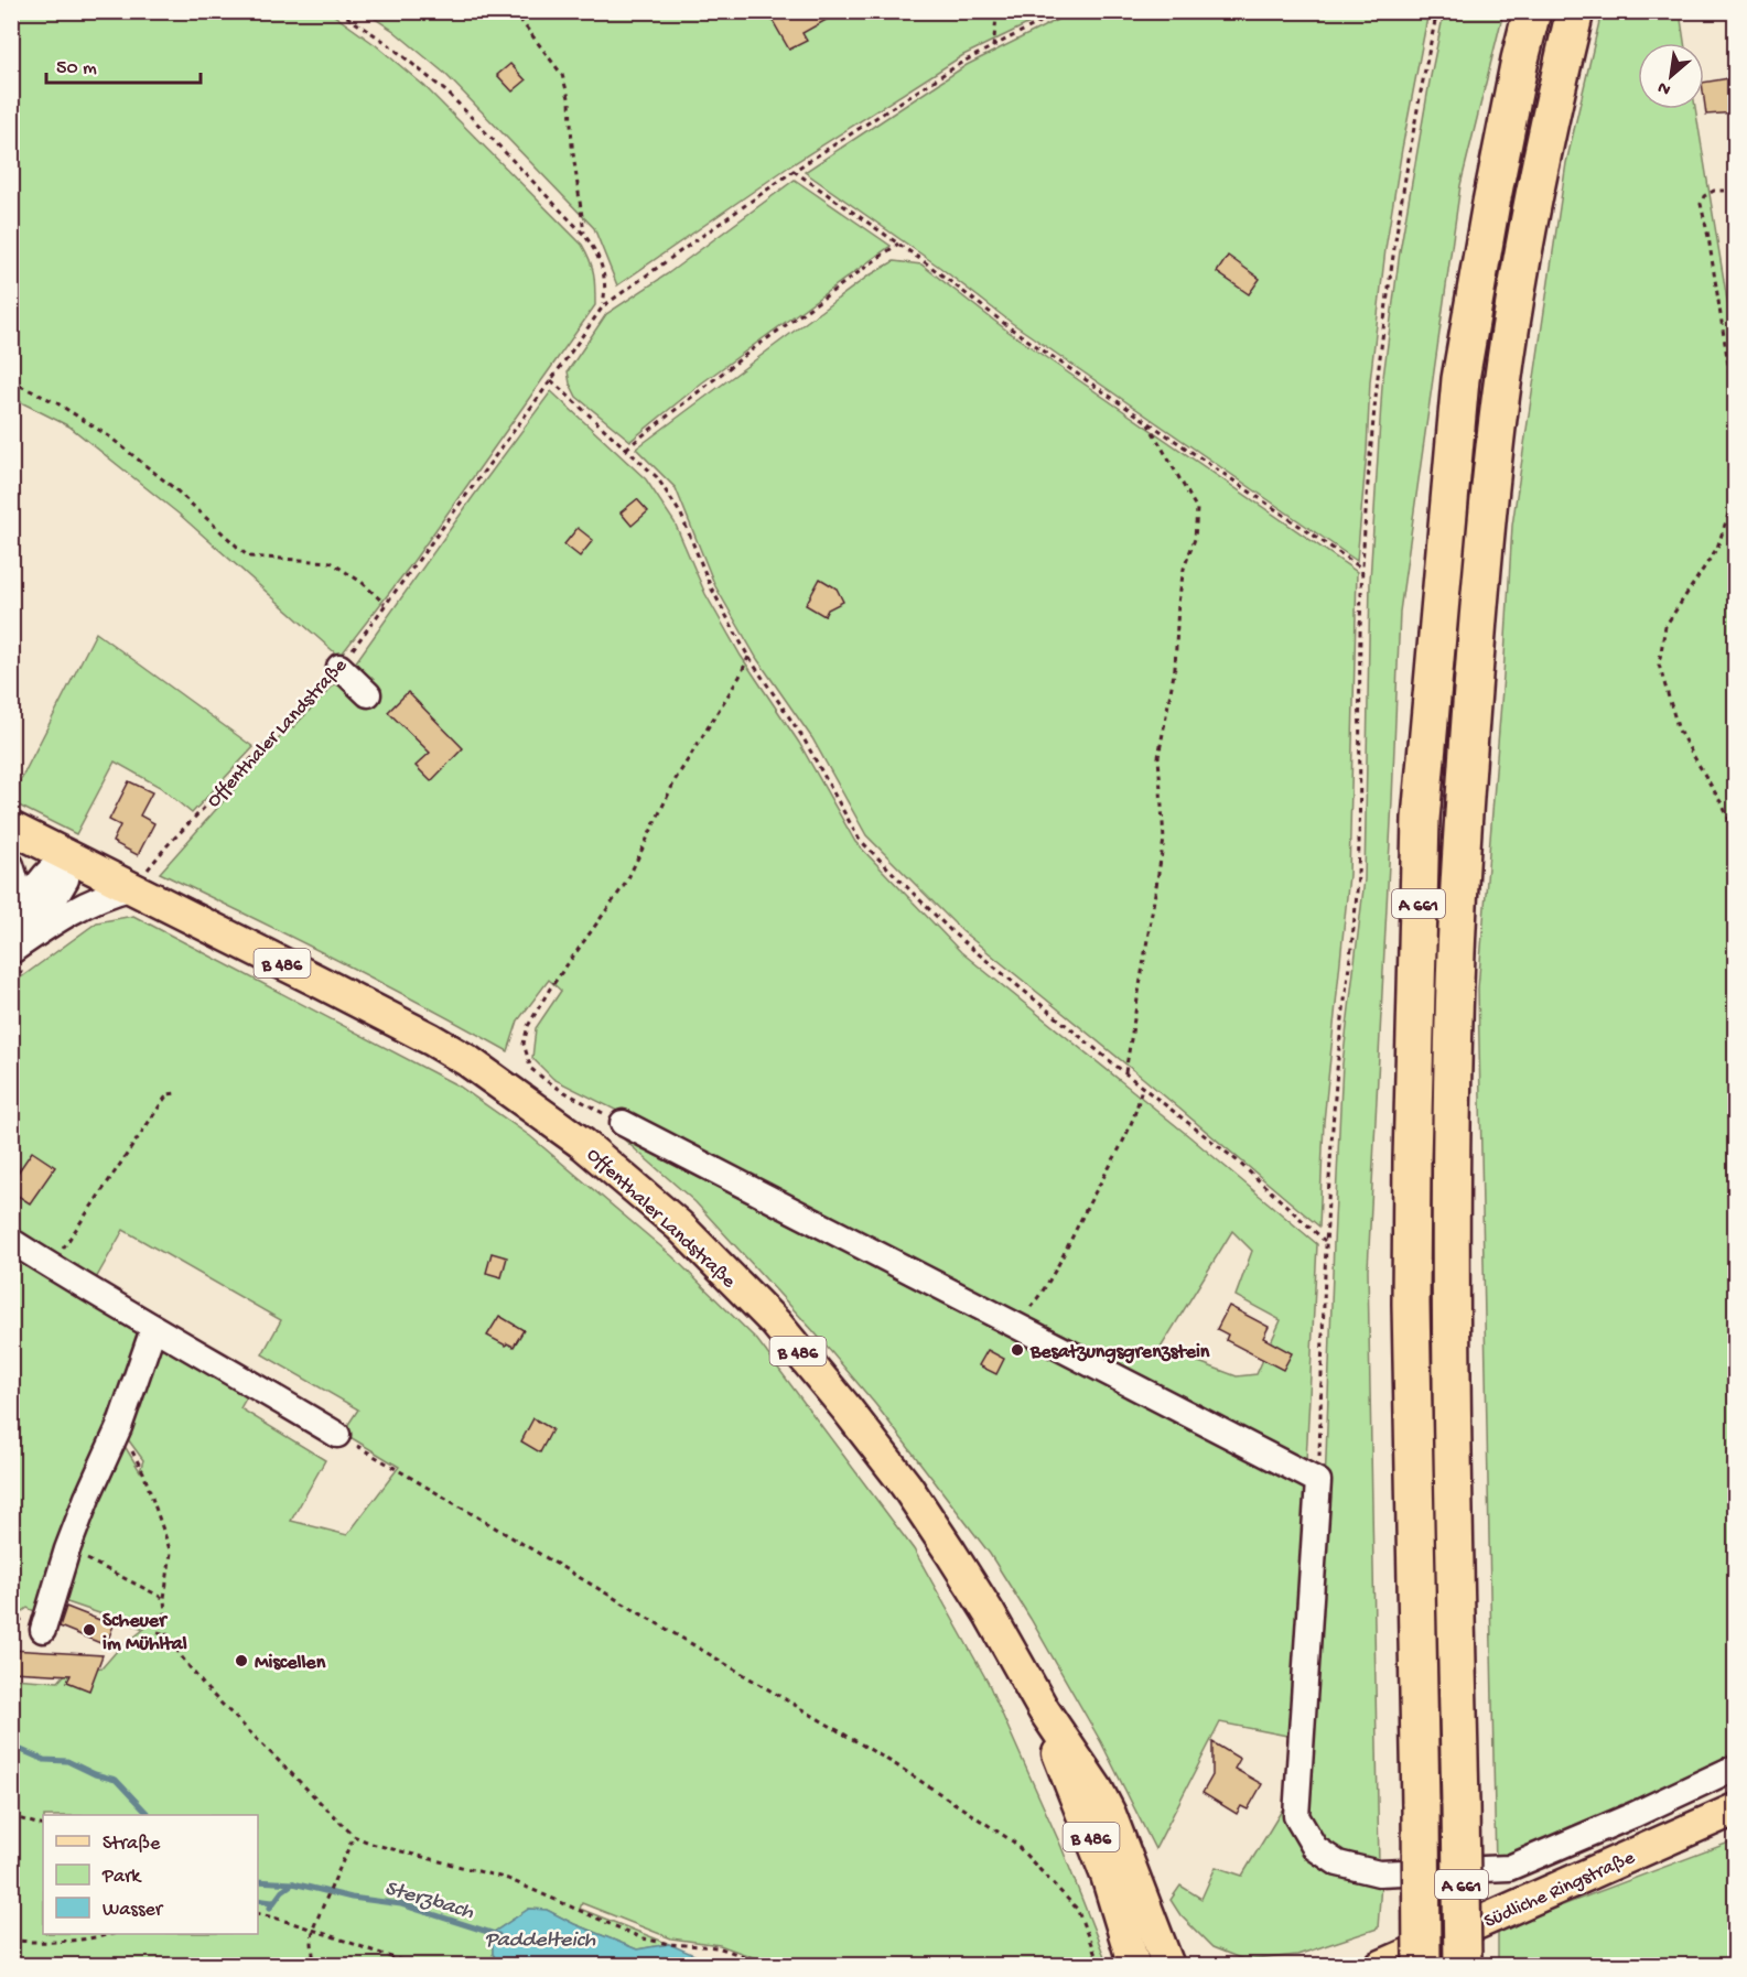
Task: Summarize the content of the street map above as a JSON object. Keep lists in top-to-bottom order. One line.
{"streets":{"highway":["A 661"],"main road":["Offenthaler Landstraße","B 486","Südliche Ringstraße"]},"water":["Sterzbach","Paddelteich"],"places":["Besatzungsgrenzstein","Scheuer im Mühltal","Miscellen"],"legend":["Straße","Park","Wasser"],"scale_bar":"50 m","north":"bottom left"}
